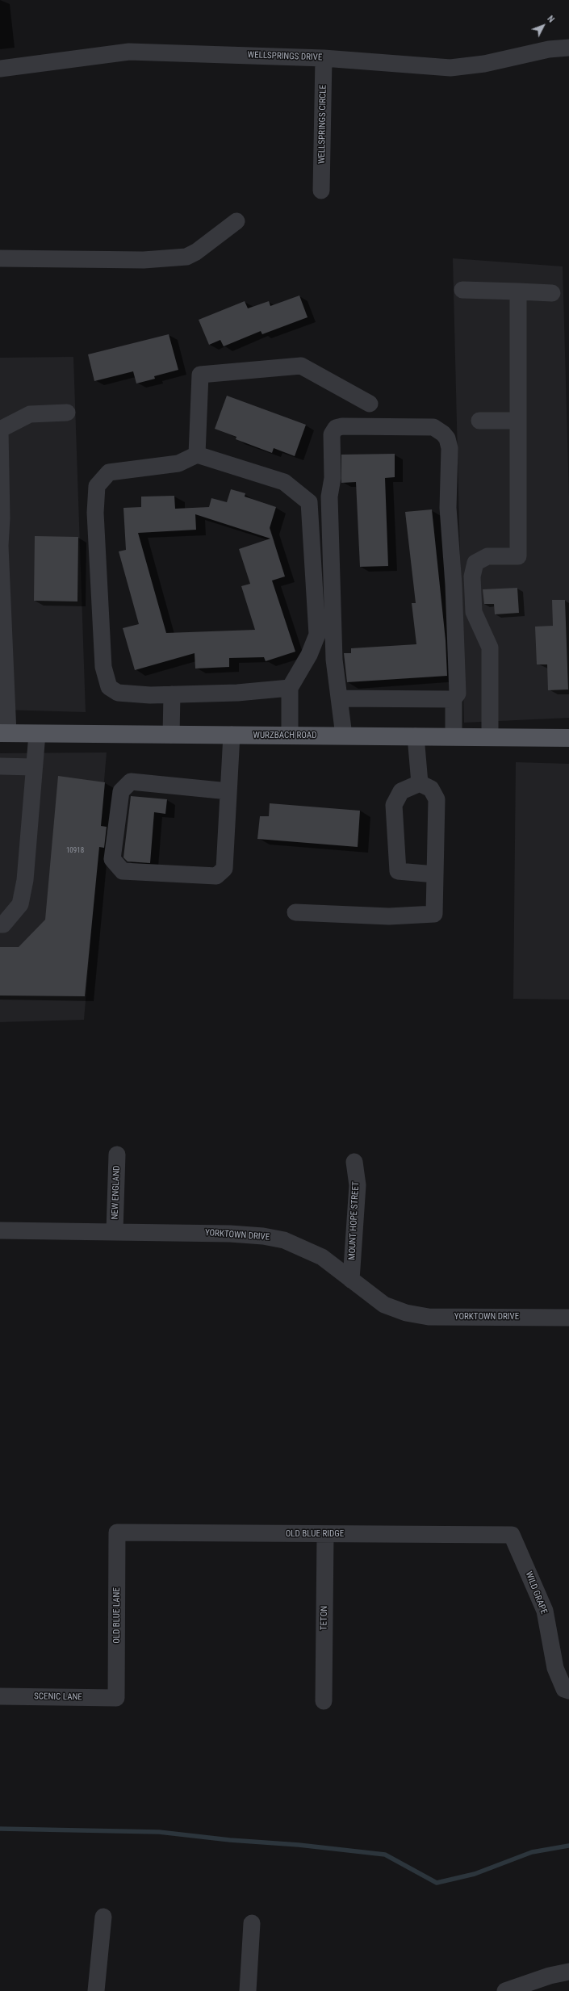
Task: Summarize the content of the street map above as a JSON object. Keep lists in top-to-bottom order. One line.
{"streets":{"main road":["WURZBACH ROAD"],"street":["WELLSPRINGS DRIVE","WELLSPRINGS CIRCLE","NEW ENGLAND","MOUNT HOPE STREET","YORKTOWN DRIVE","OLD BLUE RIDGE","WILD GRAPE","OLD BLUE LANE","TETON","SCENIC LANE"]},"crossings":[["WELLSPRINGS DRIVE","WELLSPRINGS CIRCLE"],["NEW ENGLAND","YORKTOWN DRIVE"],["MOUNT HOPE STREET","YORKTOWN DRIVE"],["OLD BLUE RIDGE","WILD GRAPE"],["OLD BLUE RIDGE","OLD BLUE LANE"],["OLD BLUE RIDGE","TETON"],["OLD BLUE LANE","SCENIC LANE"]],"house_numbers":["10918"],"north":"top right"}
